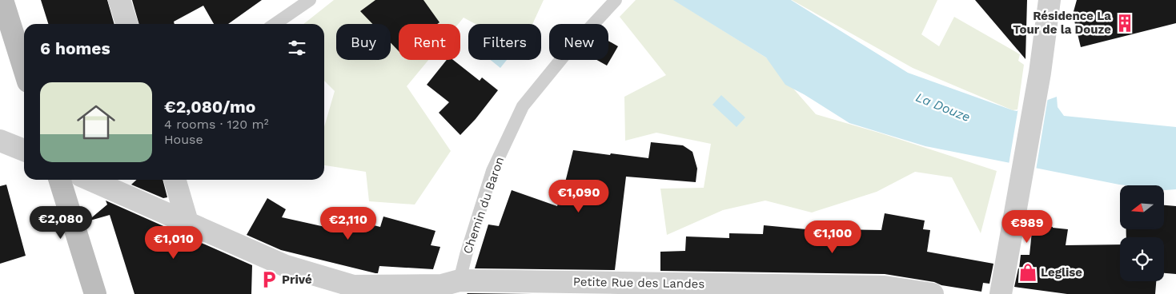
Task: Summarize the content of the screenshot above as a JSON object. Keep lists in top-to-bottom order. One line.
{"streets":{"street":["Petite Rue des Landes"],"lane":["Chemin du Baron"]},"crossings":[["Chemin du Baron","Petite Rue des Landes"]],"water":["La Douze"],"places":{"building":["Résidence La Tour de la Douze"],"shop":["Leglise"],"parking":["Privé"]},"north":"left","page":{"chip":["Buy","Rent","Filters","New"],"heading":"6 homes","list":[{"name":"€2,080/mo","note":"4 rooms · 120 m² · House"}],"price":["€1,090","€2,080","€2,110","€989","€1,100","€1,010"]}}
